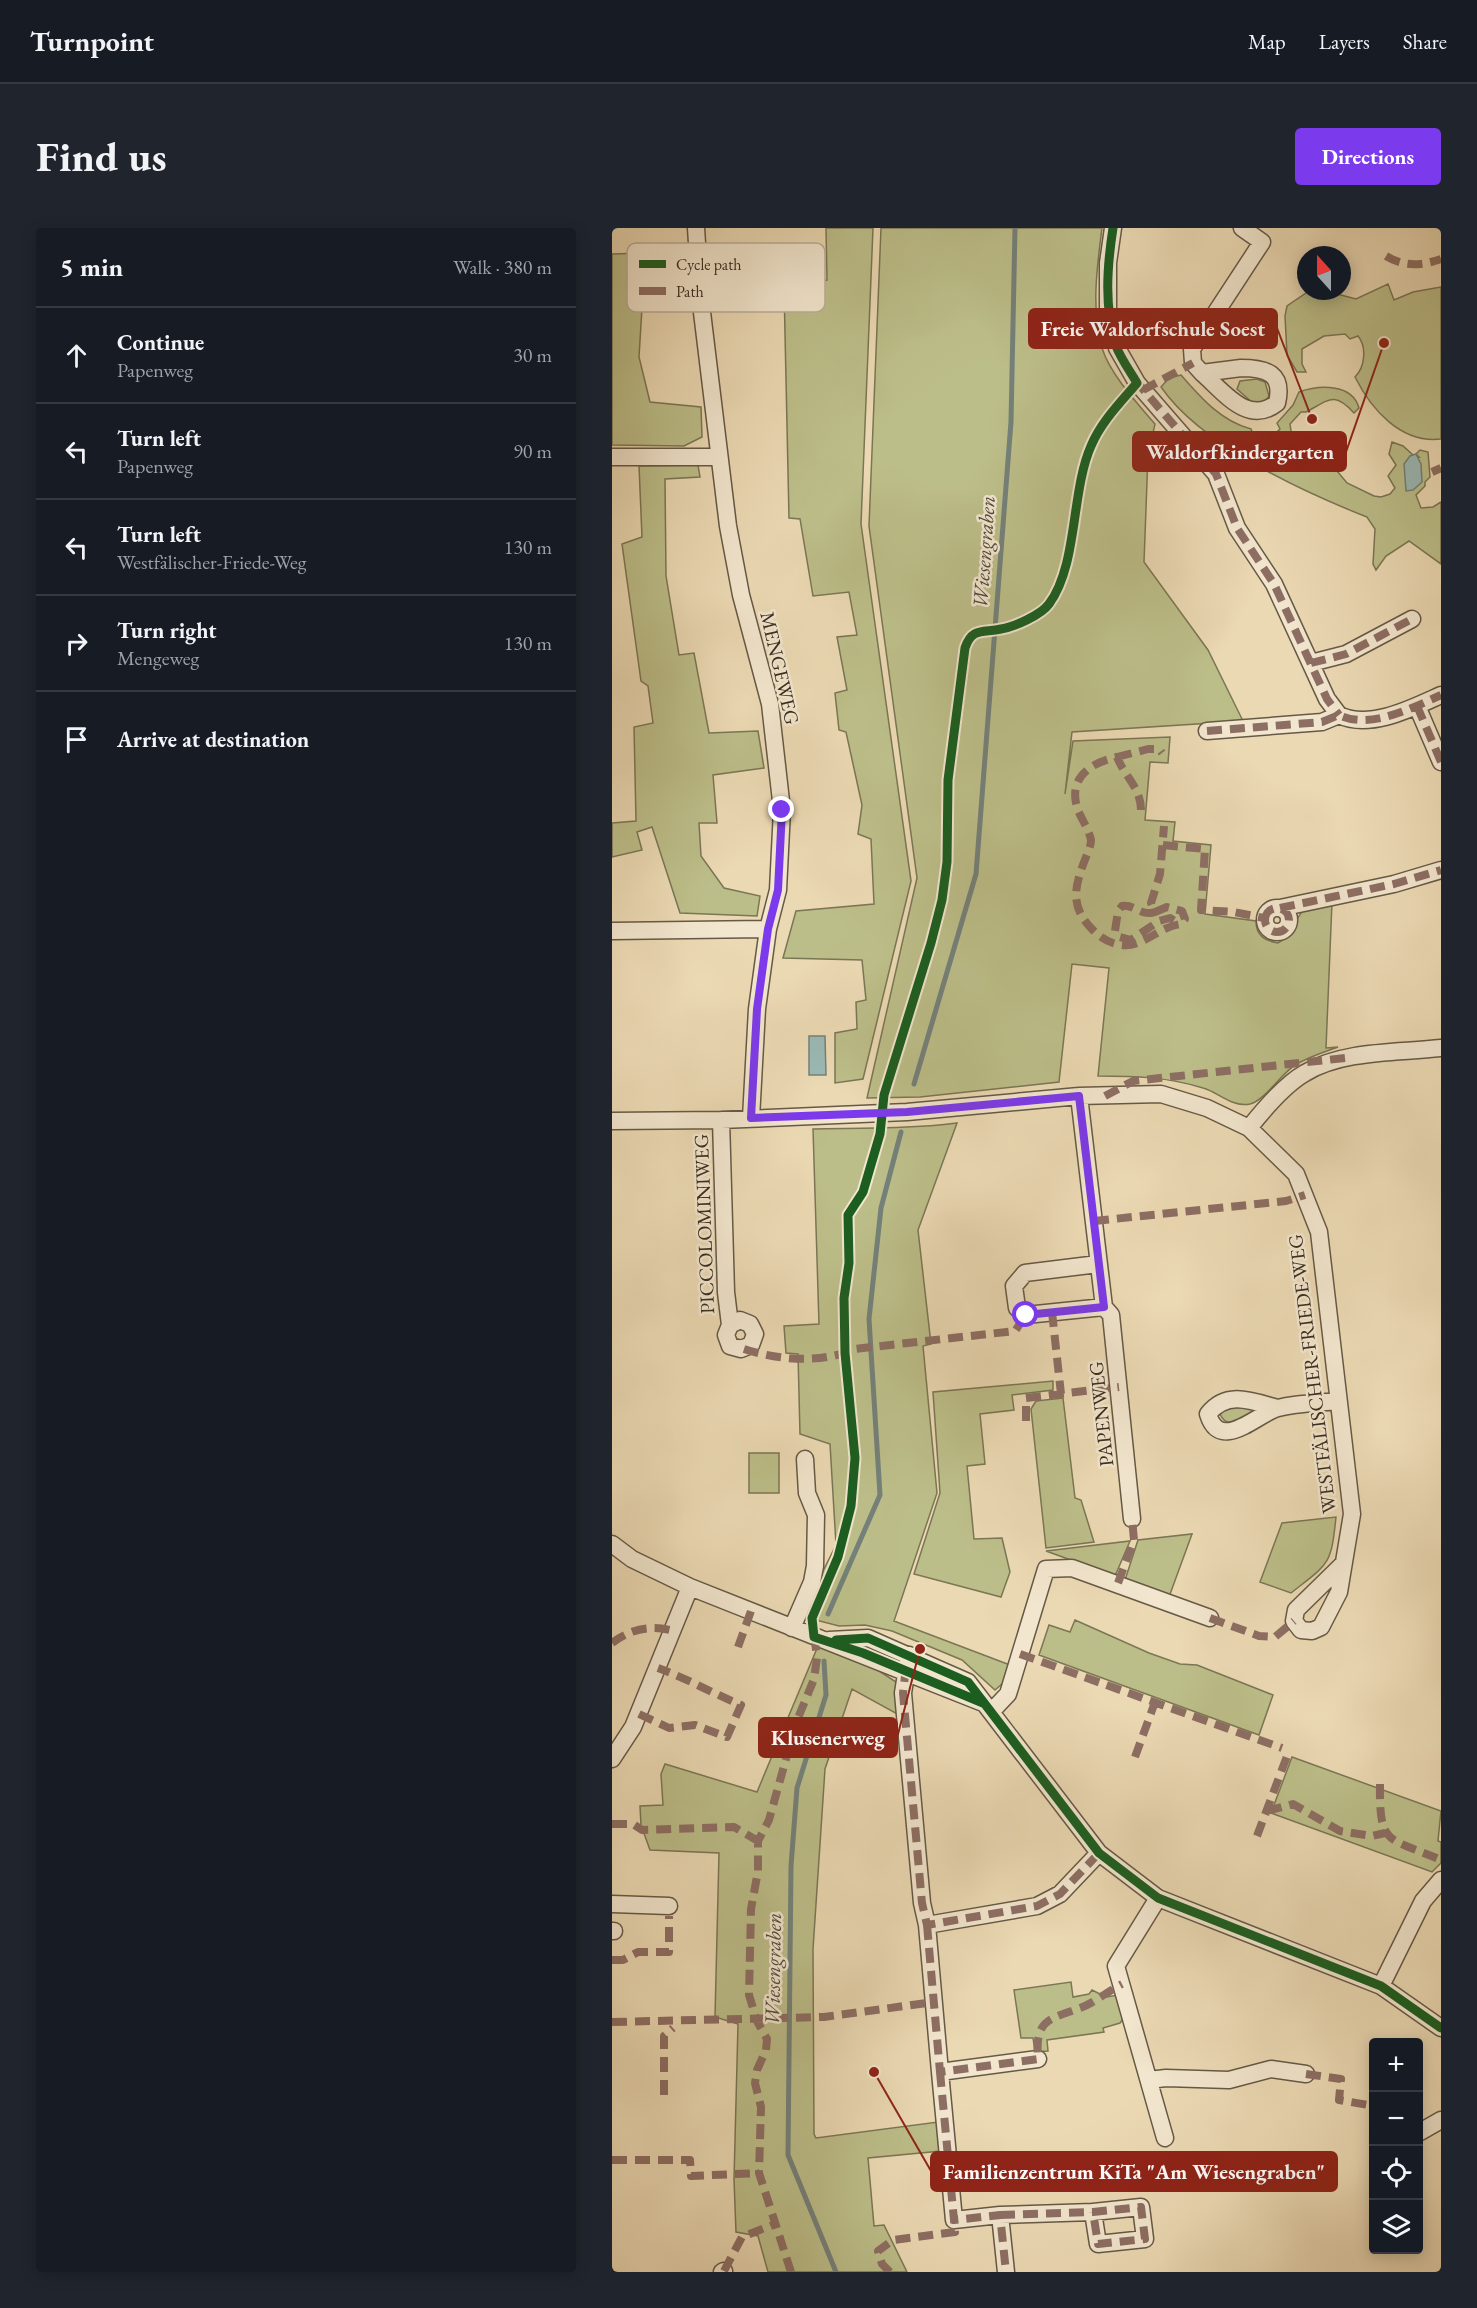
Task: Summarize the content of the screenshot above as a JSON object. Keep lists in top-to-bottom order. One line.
{"streets":{"street":["MENGEWEG","PICCOLOMINIWEG","WESTFÄLISCHER-FRIEDE-WEG","PAPENWEG"]},"crossings":[["MENGEWEG","WESTFÄLISCHER-FRIEDE-WEG"],["PICCOLOMINIWEG","WESTFÄLISCHER-FRIEDE-WEG"],["WESTFÄLISCHER-FRIEDE-WEG","PAPENWEG"]],"water":["Wiesengraben"],"places":["Waldorfkindergarten","Freie Waldorfschule Soest","Klusenerweg","Familienzentrum KiTa \"Am Wiesengraben\""],"legend":["Cycle path","Path"],"north":"top","page":{"header":"Turnpoint","nav":["Map","Layers","Share"],"buttons":"Directions","title":"Find us","heading":["5 min","Walk · 380 m"],"list":[["Continue","Papenweg","30 m"],["Turn left","Papenweg","90 m"],["Turn left","Westfälischer-Friede-Weg","130 m"],["Turn right","Mengeweg","130 m"],"Arrive at destination"],"map_buttons":["+","−"]}}
